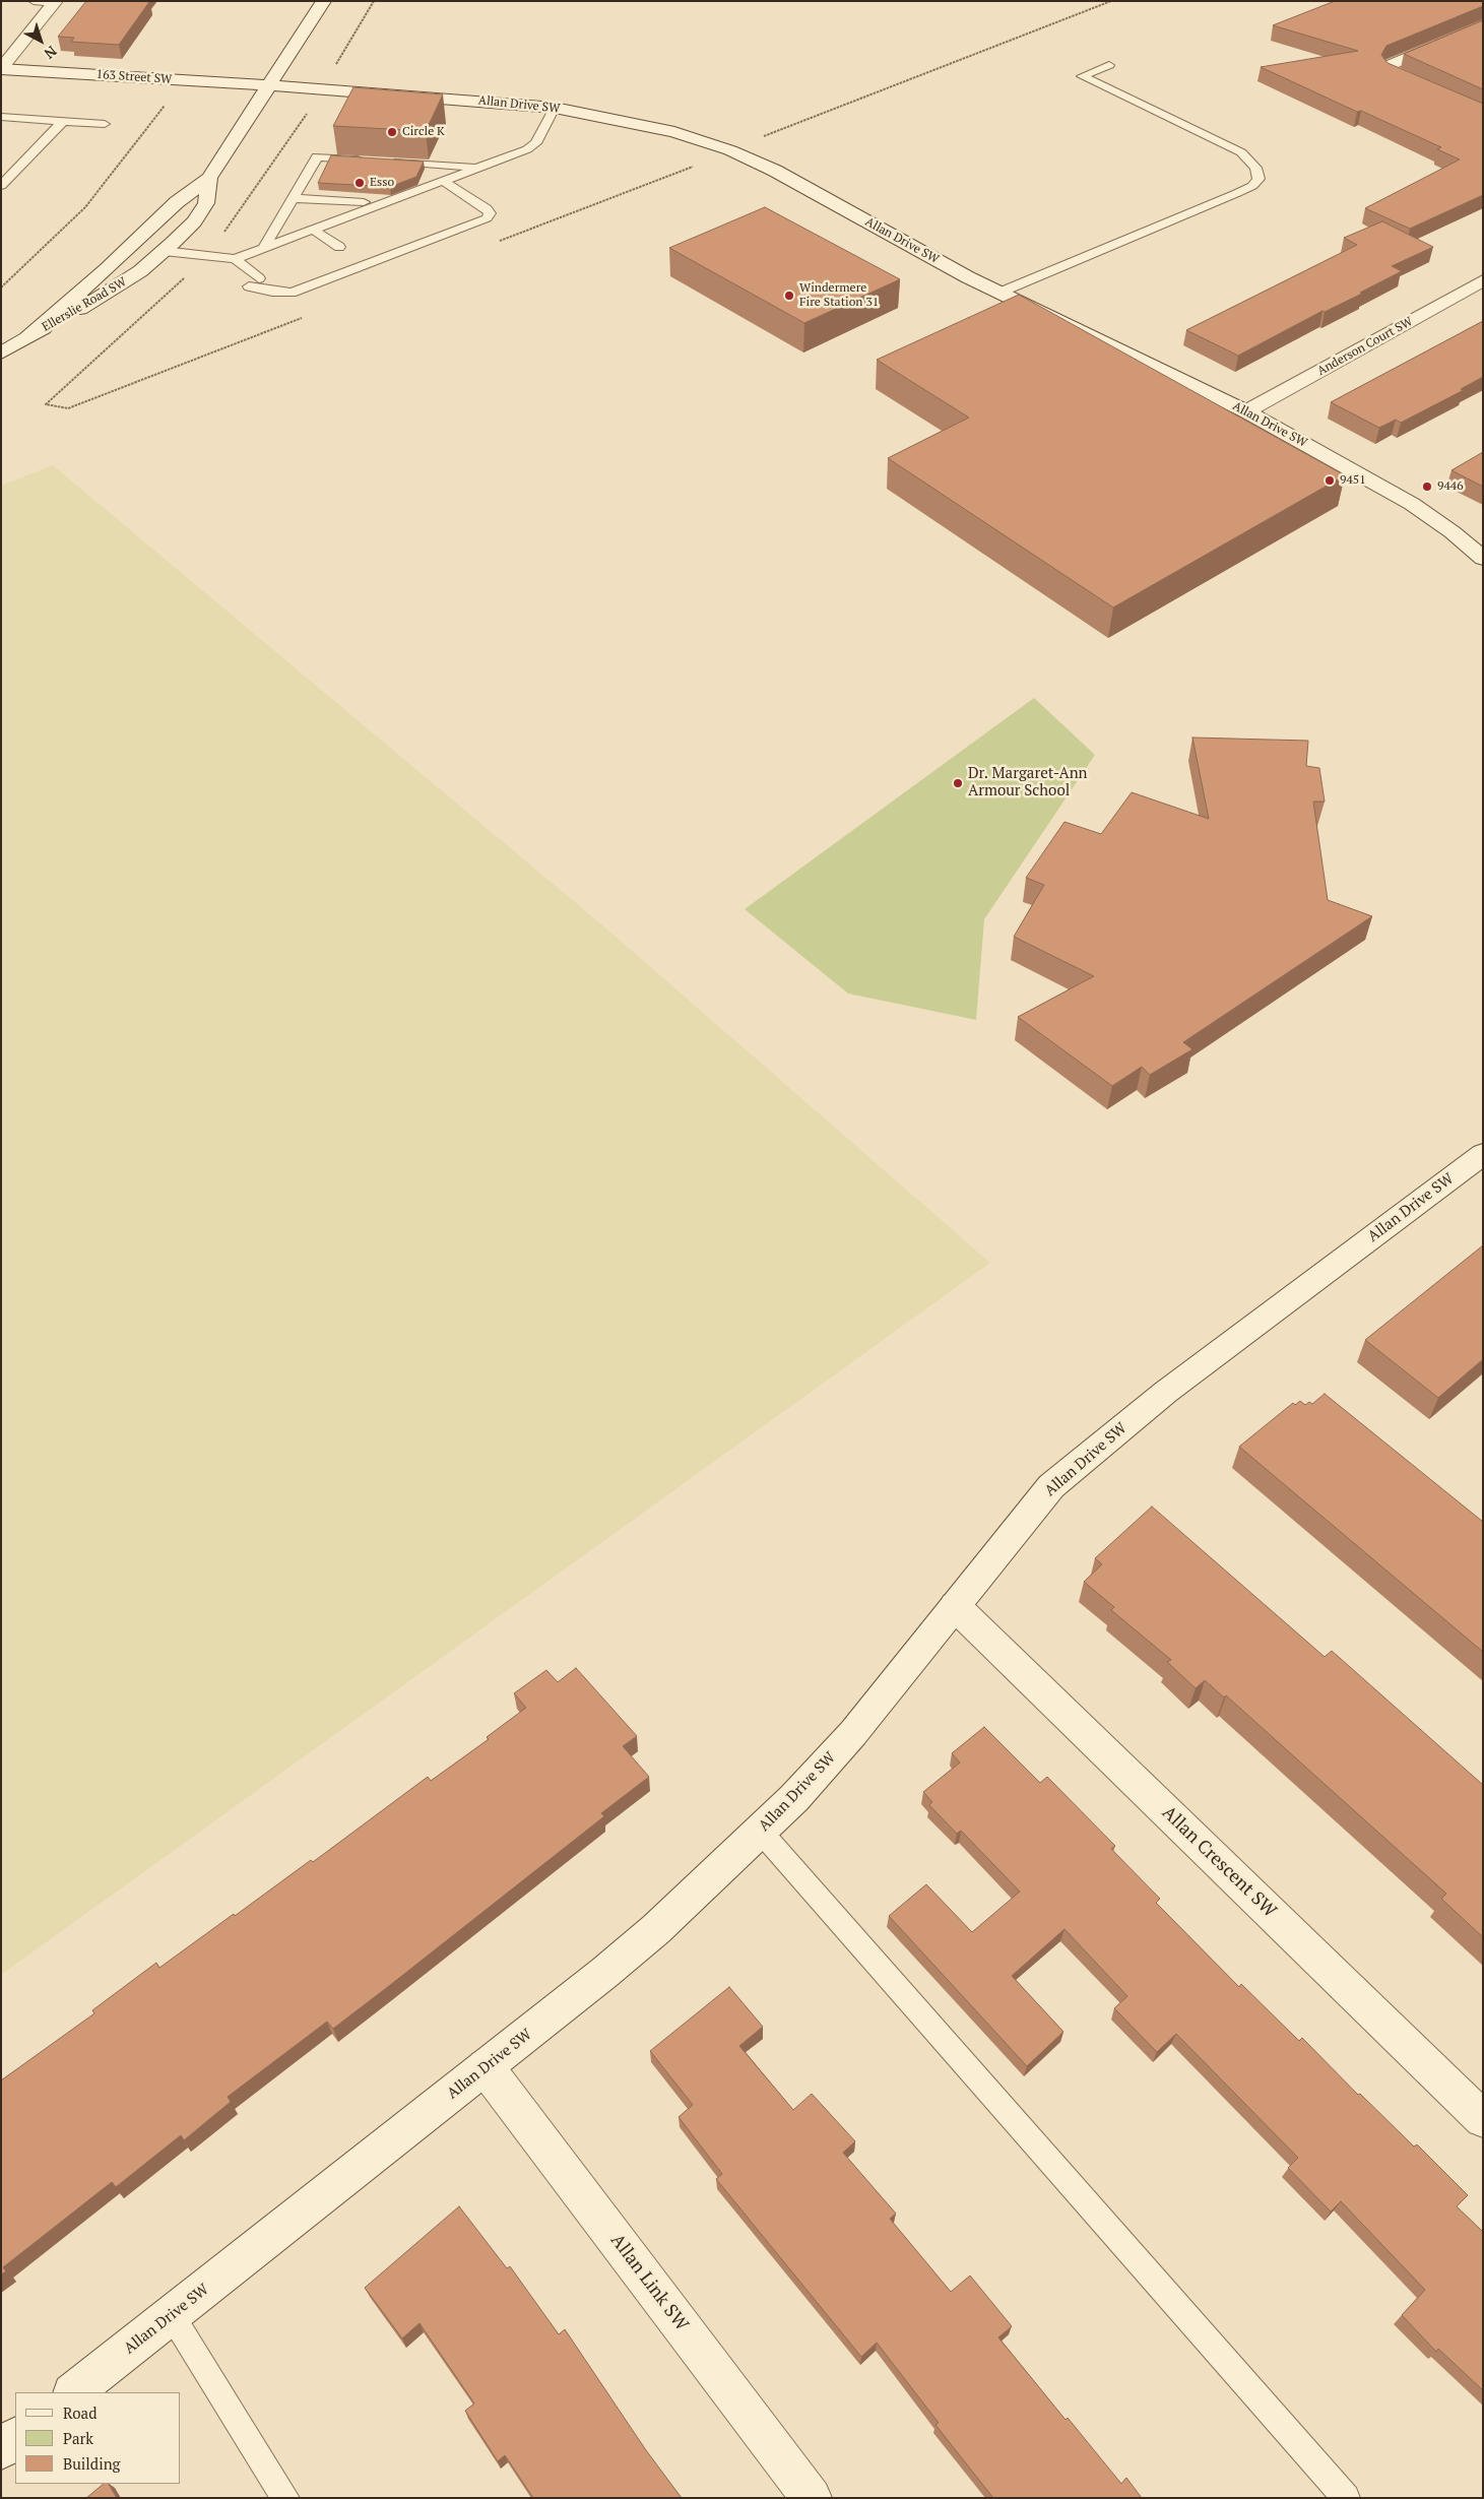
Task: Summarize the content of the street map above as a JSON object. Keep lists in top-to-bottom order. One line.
{"streets":{"street":["163 Street SW","Allan Drive SW","Ellerslie Road SW","Anderson Court SW","Allan Crescent SW","Allan Link SW"]},"crossings":[["163 Street SW","Allan Drive SW"],["163 Street SW","Ellerslie Road SW"],["Allan Drive SW","Ellerslie Road SW"],["Allan Drive SW","Anderson Court SW"],["Allan Drive SW","Allan Crescent SW"],["Allan Drive SW","Allan Link SW"]],"places":["Circle K","Esso","Windermere Fire Station 31","9451","9446","Dr. Margaret-Ann Armour School"],"legend":["Road","Park","Building"],"north":"bottom right"}
